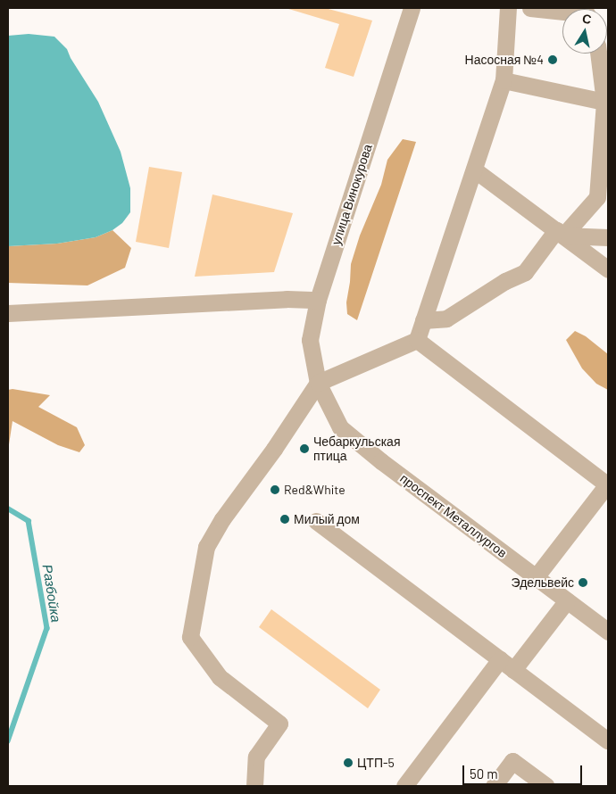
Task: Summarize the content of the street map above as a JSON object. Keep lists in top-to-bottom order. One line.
{"streets":{"street":["улица Винокурова","проспект Металлургов"]},"crossings":[["улица Винокурова","проспект Металлургов"]],"water":["Разбойка"],"places":["Насосная №4","Чебаркульская птица","Red&White","Милый дом","Эдельвейс","ЦТП-5"],"scale_bar":"50 m","north":"top"}
